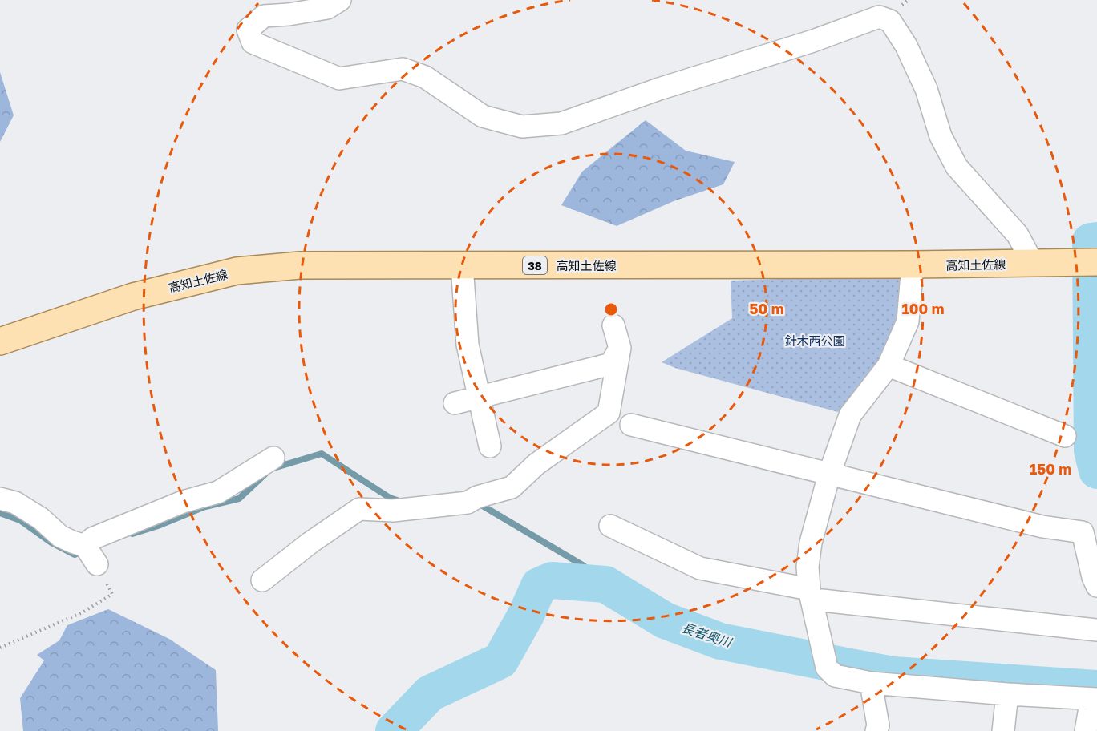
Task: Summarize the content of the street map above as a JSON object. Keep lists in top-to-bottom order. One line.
{"streets":{"main road":["高知土佐線","38"]},"water":["長者奥川"],"parks":["針木西公園"],"rings":["50 m","100 m","150 m"]}
